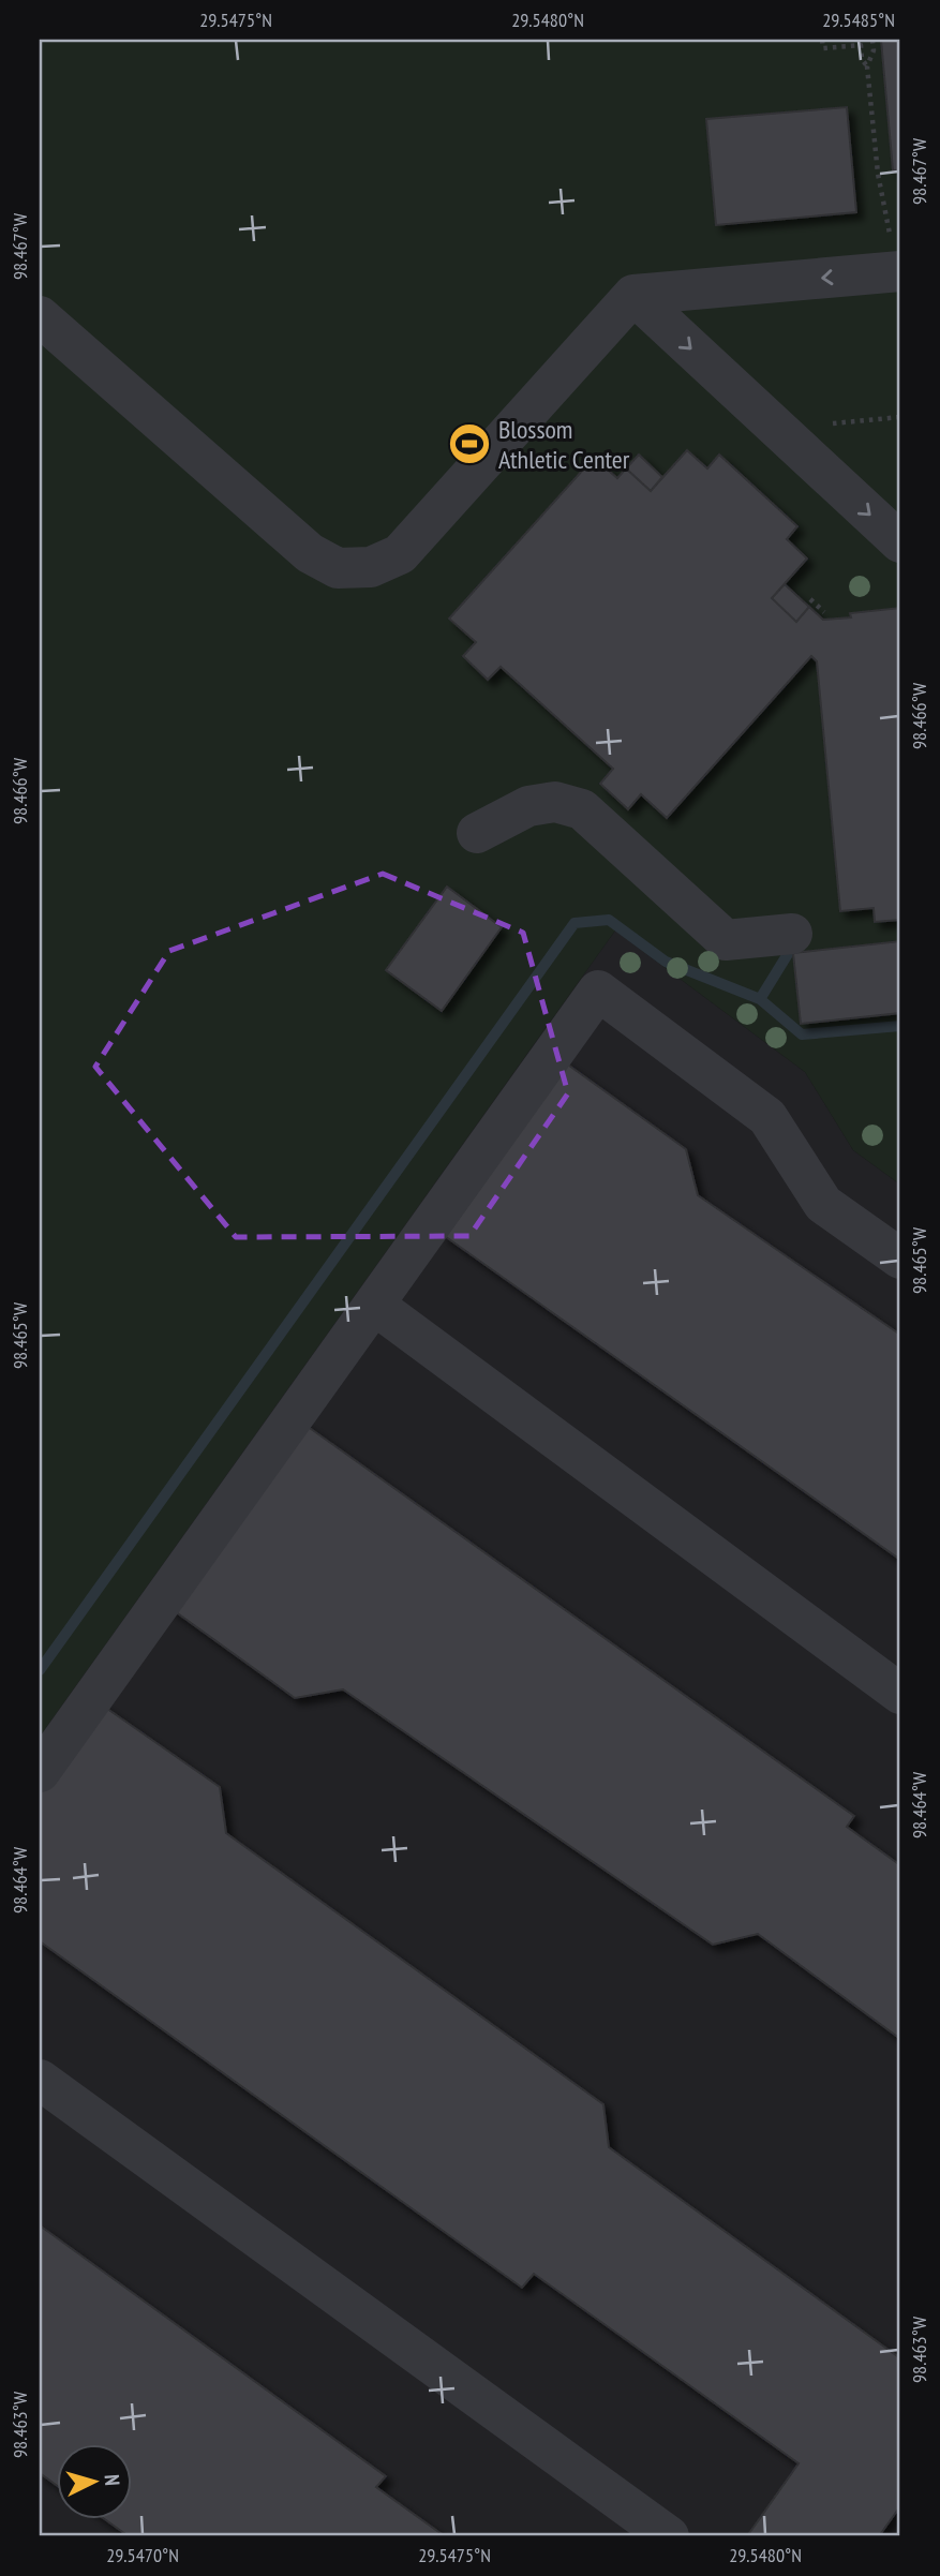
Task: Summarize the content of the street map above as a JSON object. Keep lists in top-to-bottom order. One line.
{"places":{"sports":["Blossom Athletic Center"]},"north":"right","coordinates":["29.5475°N","29.5480°N","29.5485°N","98.467°W","98.466°W","98.465°W","98.464°W","98.463°W","29.5470°N"]}
